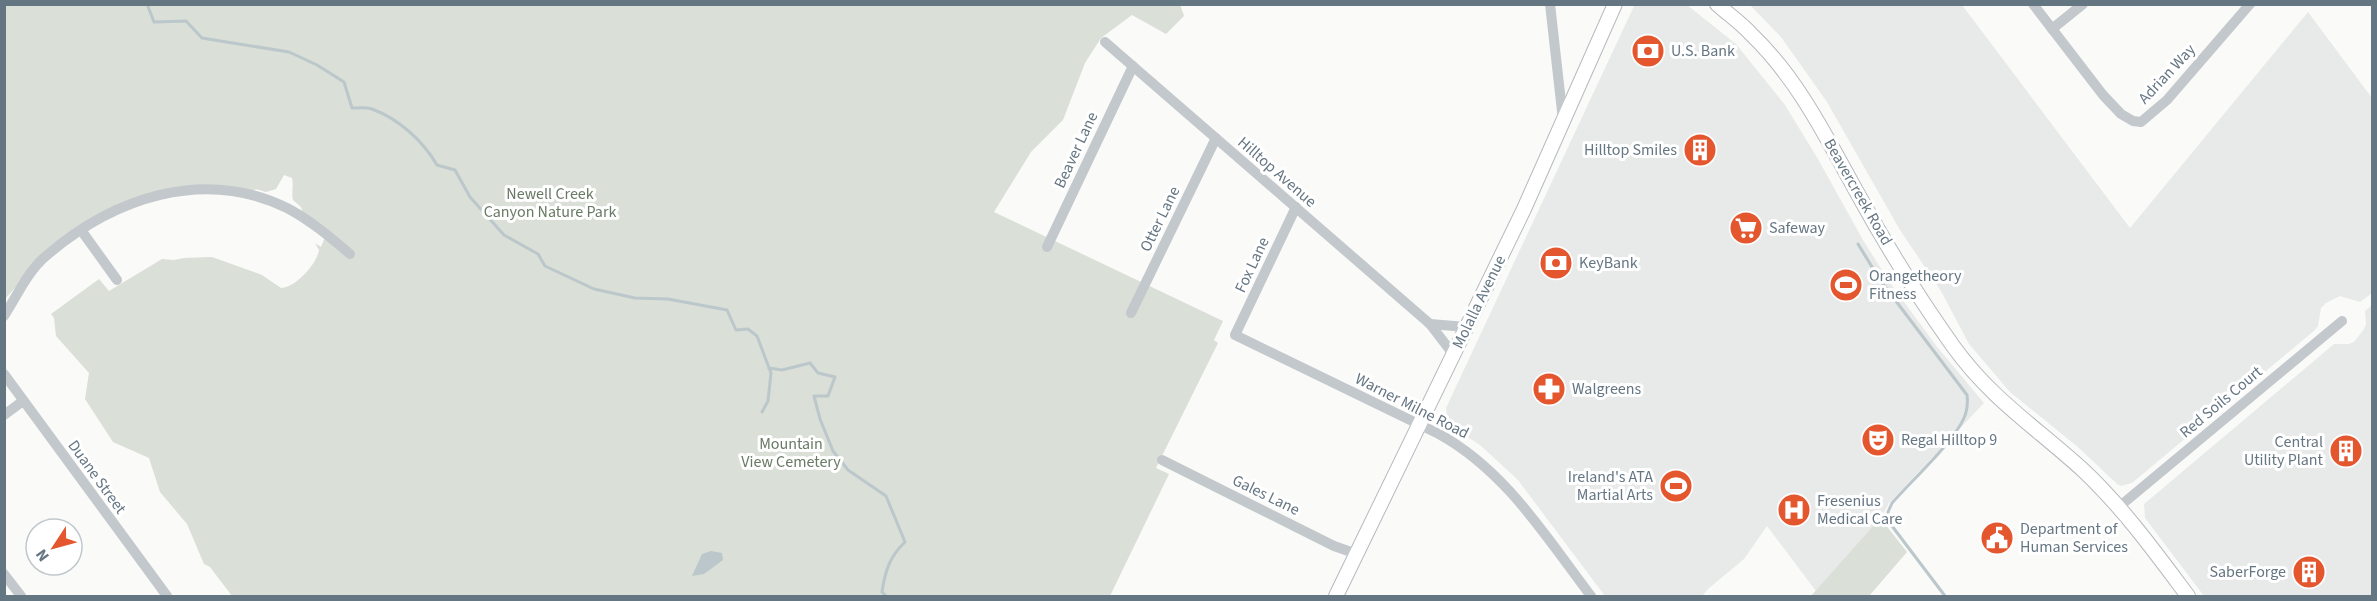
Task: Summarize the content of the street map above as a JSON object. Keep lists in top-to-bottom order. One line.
{"streets":{"main road":["Beavercreek Road","Molalla Avenue"],"street":["Adrian Way","Beaver Lane","Hilltop Avenue","Otter Lane","Fox Lane","Red Soils Court","Warner Milne Road","Duane Street","Gales Lane"]},"crossings":[["Beaver Lane","Hilltop Avenue"],["Hilltop Avenue","Otter Lane"],["Hilltop Avenue","Fox Lane"],["Hilltop Avenue","Molalla Avenue"],["Beavercreek Road","Red Soils Court"],["Fox Lane","Warner Milne Road"],["Molalla Avenue","Warner Milne Road"],["Molalla Avenue","Gales Lane"]],"parks":["Newell Creek Canyon Nature Park","Mountain View Cemetery"],"places":{"bank":["U.S. Bank","KeyBank"],"building":["Hilltop Smiles","Central Utility Plant","SaberForge"],"supermarket":["Safeway"],"sports":["Orangetheory Fitness","Ireland's ATA Martial Arts"],"pharmacy":["Walgreens"],"theatre":["Regal Hilltop 9"],"hospital":["Fresenius Medical Care"],"public building":["Department of Human Services"]},"north":"bottom left"}
